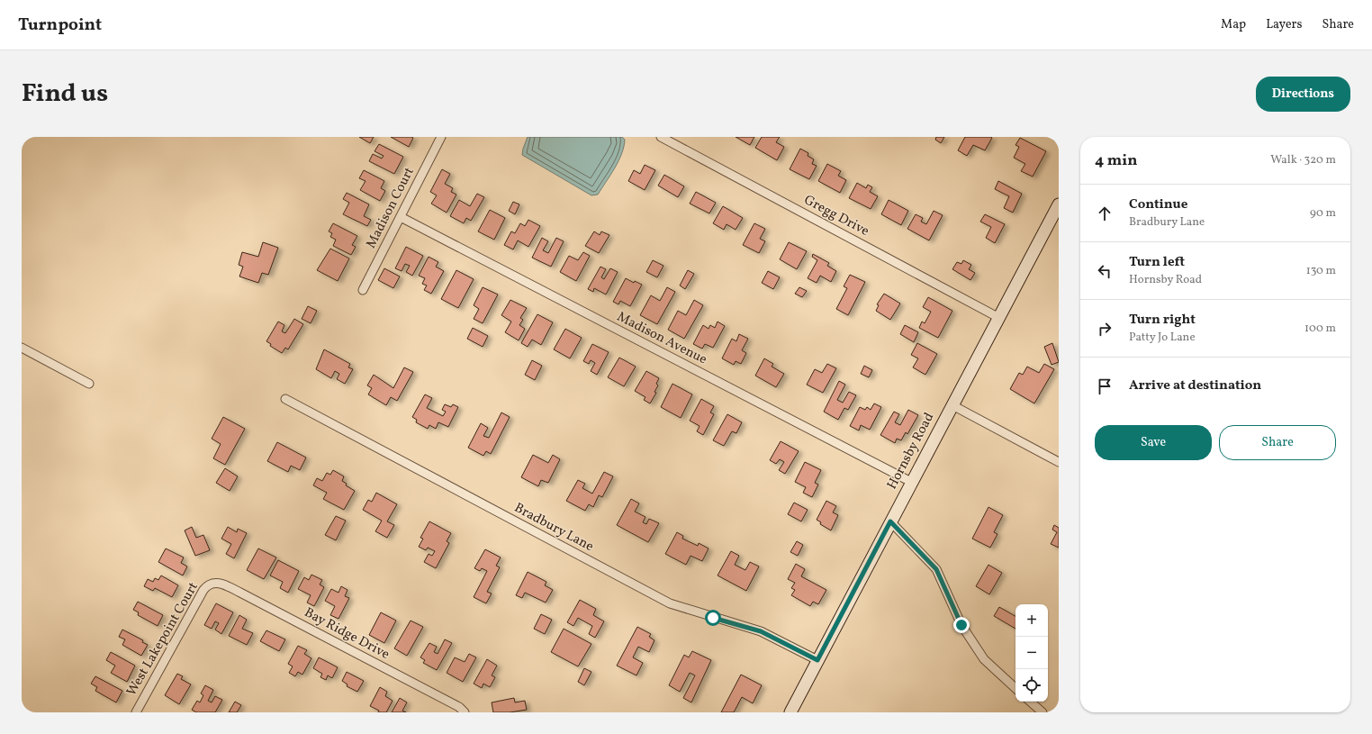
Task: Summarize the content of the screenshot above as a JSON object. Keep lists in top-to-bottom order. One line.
{"streets":{"street":["Madison Court","Gregg Drive","Madison Avenue","Hornsby Road","Bradbury Lane","Bay Ridge Drive","West Lakepoint Court"]},"crossings":[["Madison Court","Madison Avenue"],["Gregg Drive","Hornsby Road"],["Madison Avenue","Hornsby Road"],["Hornsby Road","Bradbury Lane"],["Bay Ridge Drive","West Lakepoint Court"]],"page":{"header":"Turnpoint","nav":["Map","Layers","Share"],"title":"Find us","buttons":["Directions",["Save","Share"]],"heading":["4 min","Walk · 320 m"],"list":[["Continue","Bradbury Lane","90 m"],["Turn left","Hornsby Road","130 m"],["Turn right","Patty Jo Lane","100 m"],"Arrive at destination"],"map_buttons":["+","−"]}}
